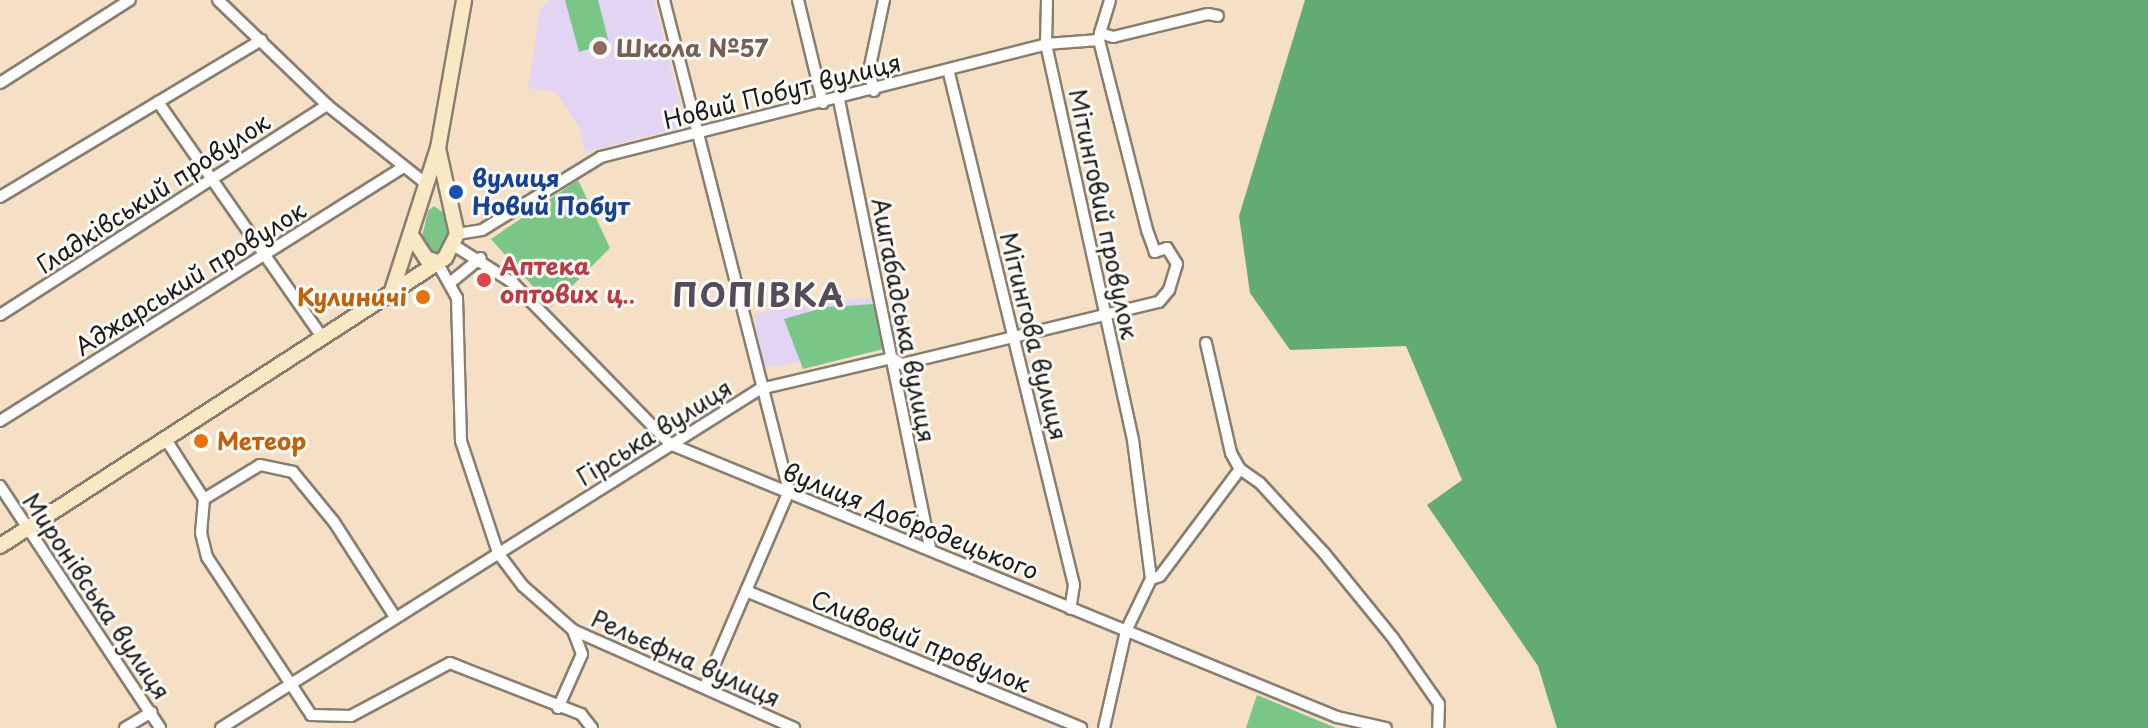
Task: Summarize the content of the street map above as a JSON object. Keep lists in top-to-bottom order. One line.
{"streets":{"main road":["Новий Побут вулиця"],"street":["Гладківський провулок","Мітинговий провулок","Аджарський провулок","Ашгабадська вулиця","Мітингова вулиця","Гірська вулиця","вулиця Добродецького","Миронівська вулиця","Сливовий провулок","Рельєфна вулиця"]},"crossings":[["Новий Побут вулиця","Мітинговий провулок"],["Новий Побут вулиця","Ашгабадська вулиця"],["Новий Побут вулиця","Мітингова вулиця"],["Новий Побут вулиця","Гірська вулиця"],["Новий Побут вулиця","вулиця Добродецького"],["Новий Побут вулиця","Миронівська вулиця"],["Мітинговий провулок","Гірська вулиця"],["Ашгабадська вулиця","Гірська вулиця"],["Ашгабадська вулиця","вулиця Добродецького"],["Мітингова вулиця","Гірська вулиця"],["Мітингова вулиця","вулиця Добродецького"],["Гірська вулиця","вулиця Добродецького"],["Гірська вулиця","Рельєфна вулиця"]],"districts":["ПОПІВКА"],"places":["Школа №57","вулиця Новий Побут","Аптека оптових ц‥","Кулиничі","Метеор"]}
